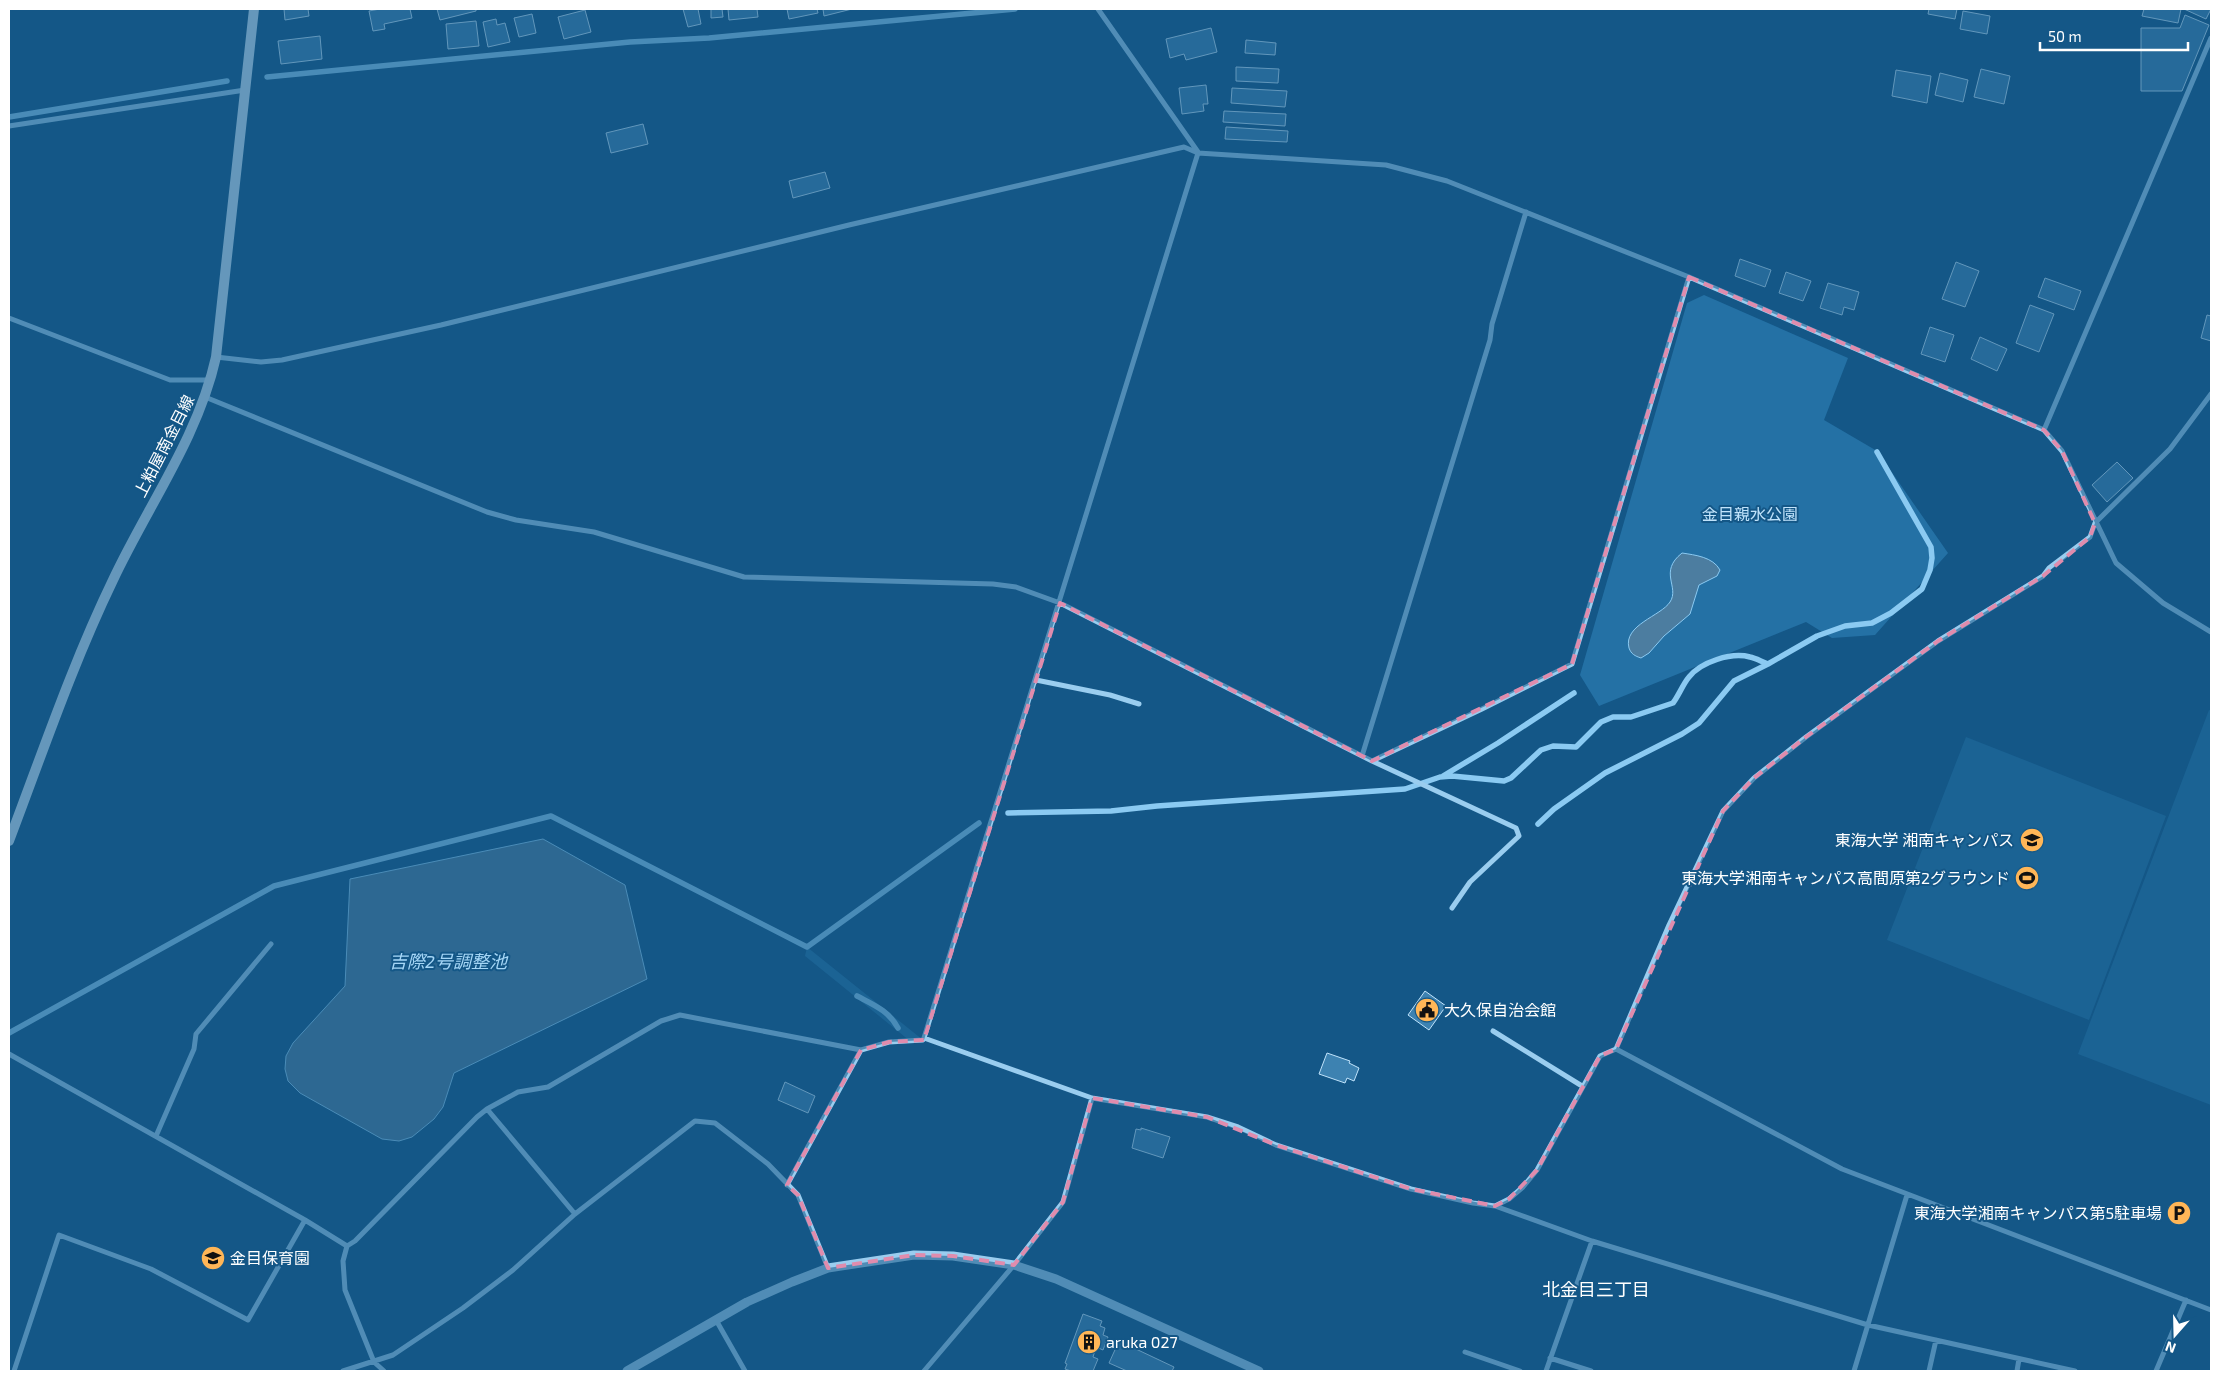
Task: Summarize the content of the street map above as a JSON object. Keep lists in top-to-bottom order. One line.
{"streets":{"main road":["上粕屋南金目線"]},"districts":["北金目三丁目"],"water":["吉際2号調整池"],"parks":["金目親水公園"],"places":{"school or university":["東海大学 湘南キャンパス","金目保育園"],"sports":["東海大学湘南キャンパス高間原第2グラウンド"],"public building":["大久保自治会館"],"parking":["東海大学湘南キャンパス第5駐車場"],"building":["aruka 027"]},"scale_bar":"50 m","north":"bottom"}
